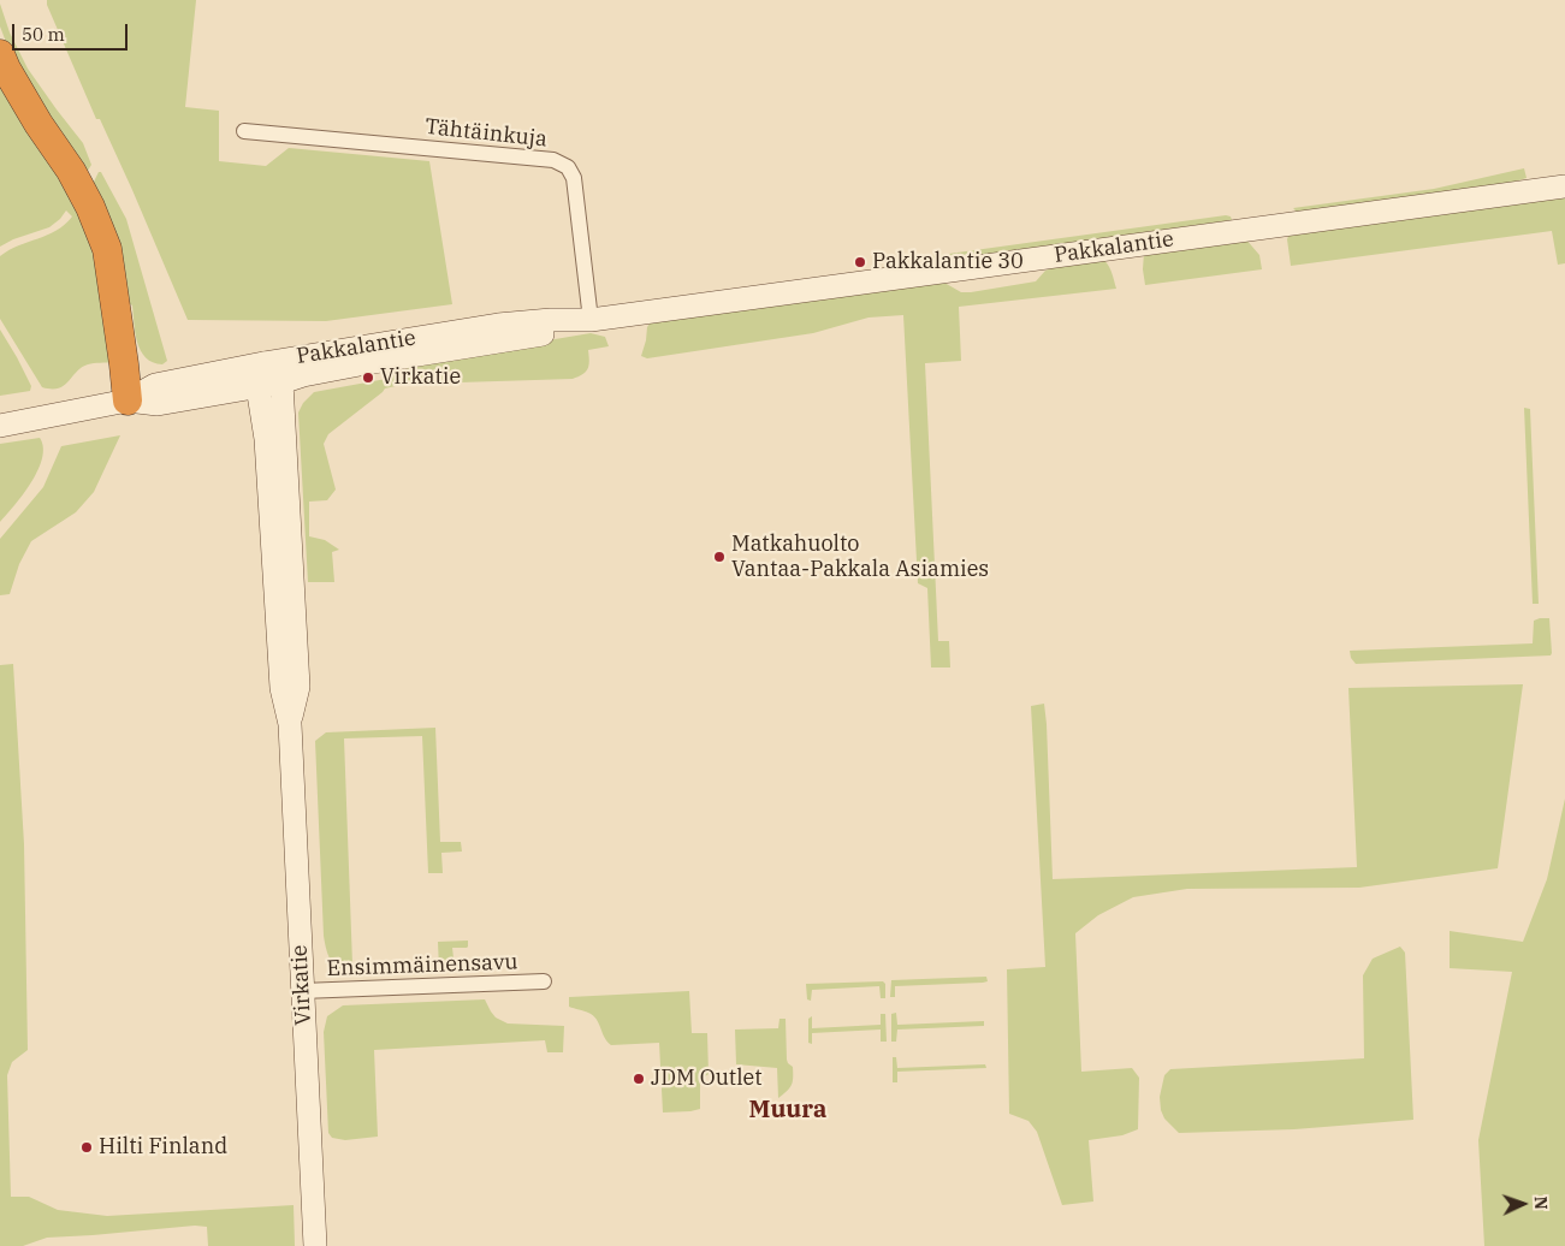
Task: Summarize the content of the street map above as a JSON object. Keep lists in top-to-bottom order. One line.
{"streets":{"main road":["Pakkalantie","Virkatie"],"street":["Tähtäinkuja","Ensimmäinensavu"]},"crossings":[["Tähtäinkuja","Pakkalantie"],["Pakkalantie","Virkatie"],["Ensimmäinensavu","Virkatie"]],"districts":["Muura"],"places":["Pakkalantie 30","Virkatie","Matkahuolto Vantaa-Pakkala Asiamies","JDM Outlet","Hilti Finland"],"scale_bar":"50 m","north":"right"}
